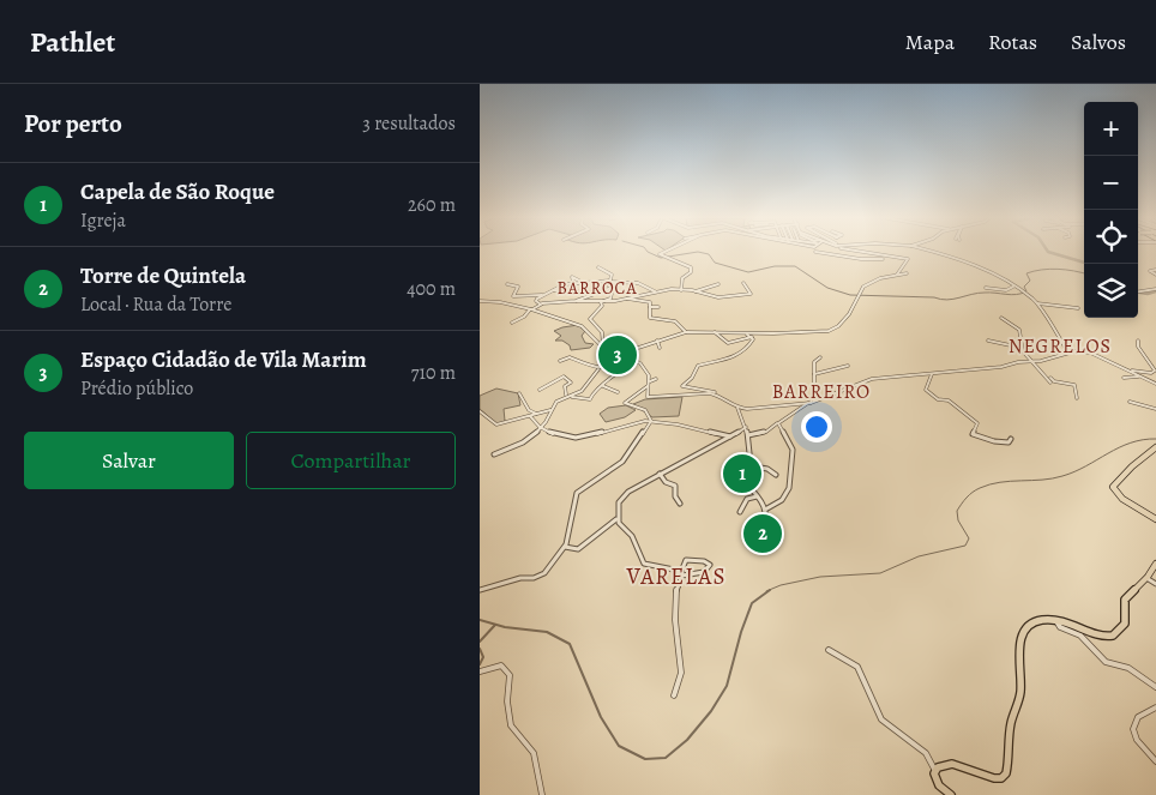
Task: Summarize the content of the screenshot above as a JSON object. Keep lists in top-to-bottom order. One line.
{"districts":["BARROCA","NEGRELOS","BARREIRO","VARELAS"],"page":{"header":"Pathlet","nav":["Mapa","Rotas","Salvos"],"heading":["Por perto","3 resultados"],"map_buttons":["+","−"],"list":[{"mark":"1","name":"Capela de São Roque","note":"Igreja","value":"260 m"},{"mark":"2","name":"Torre de Quintela","note":"Local · Rua da Torre","value":"400 m"},{"mark":"3","name":"Espaço Cidadão de Vila Marim","note":"Prédio público","value":"710 m"}],"pins":["3","1","2"],"buttons":["Salvar","Compartilhar"]}}
